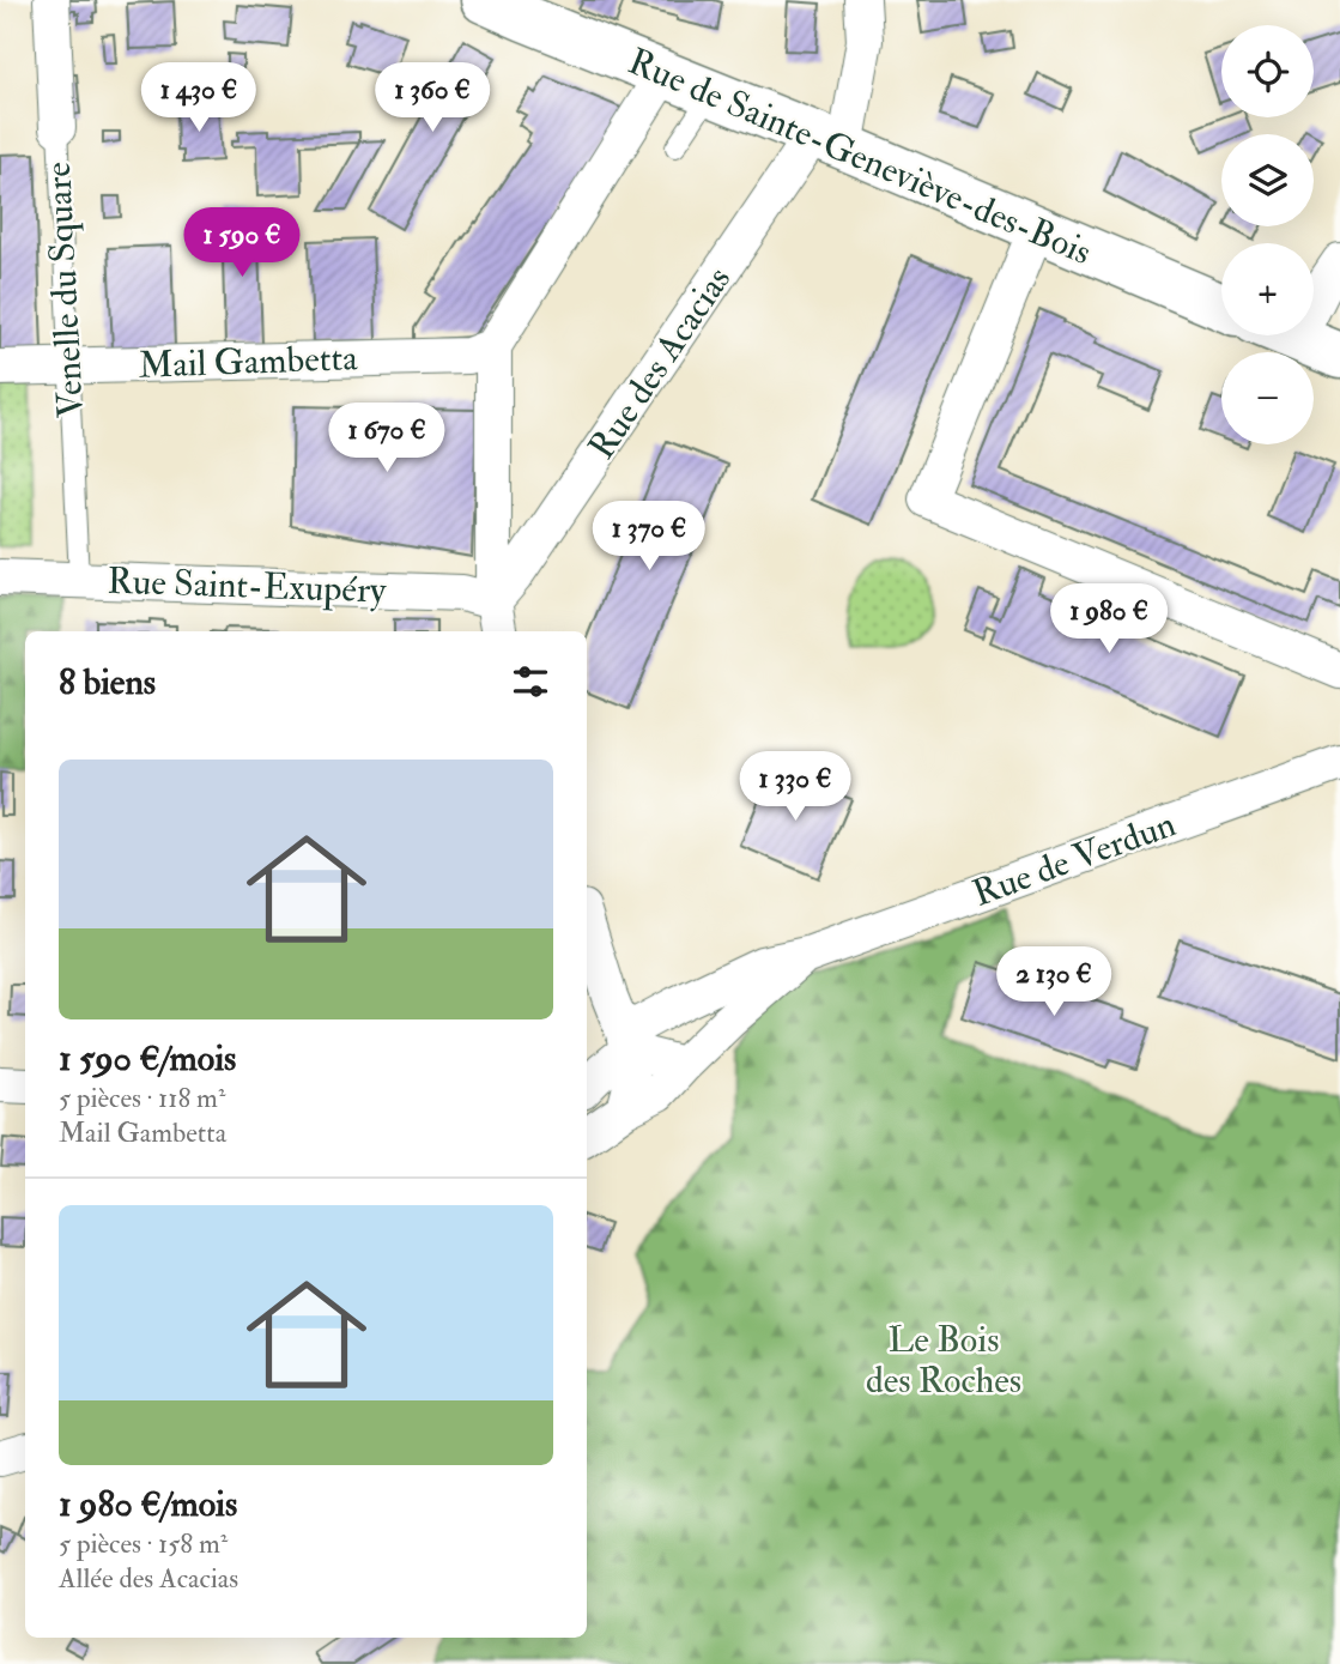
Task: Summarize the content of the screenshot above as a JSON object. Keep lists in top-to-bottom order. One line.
{"streets":{"main road":["Rue de Sainte-Geneviève-des-Bois"],"street":["Venelle du Square","Mail Gambetta","Rue des Acacias","Rue Saint-Exupéry","Rue de Verdun"]},"crossings":[["Rue de Sainte-Geneviève-des-Bois","Rue des Acacias"],["Venelle du Square","Mail Gambetta"],["Venelle du Square","Rue Saint-Exupéry"],["Rue des Acacias","Rue Saint-Exupéry"]],"parks":["Le Bois des Roches"],"page":{"map_buttons":["+","−"],"price":["1 430 €","1 360 €","1 590 €","1 670 €","1 370 €","1 980 €","1 330 €","2 130 €"],"heading":"8 biens","list":[{"name":"1 590 €/mois","note":"5 pièces · 118 m² · Mail Gambetta"},{"name":"1 980 €/mois","note":"5 pièces · 158 m² · Allée des Acacias"}]}}
